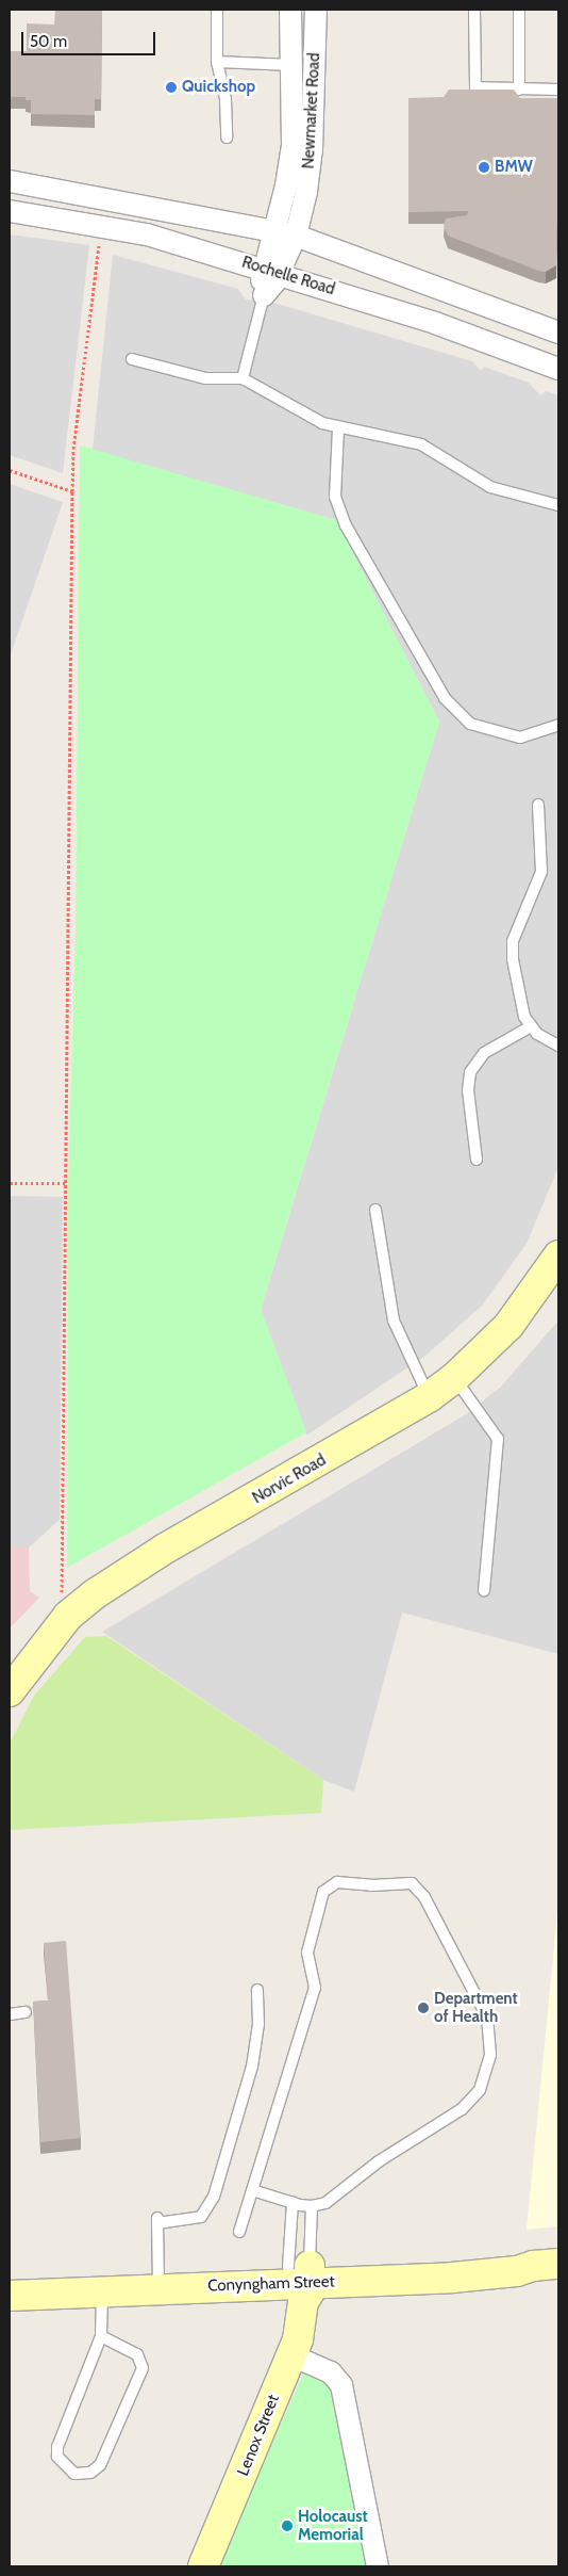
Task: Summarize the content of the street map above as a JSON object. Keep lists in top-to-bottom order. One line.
{"streets":{"street":["Newmarket Road","Rochelle Road","Norvic Road","Conyngham Street","Lenox Street"]},"crossings":[["Newmarket Road","Rochelle Road"],["Conyngham Street","Lenox Street"]],"places":["Quickshop","BMW","Department of Health","Holocaust Memorial"],"scale_bar":"50 m"}
